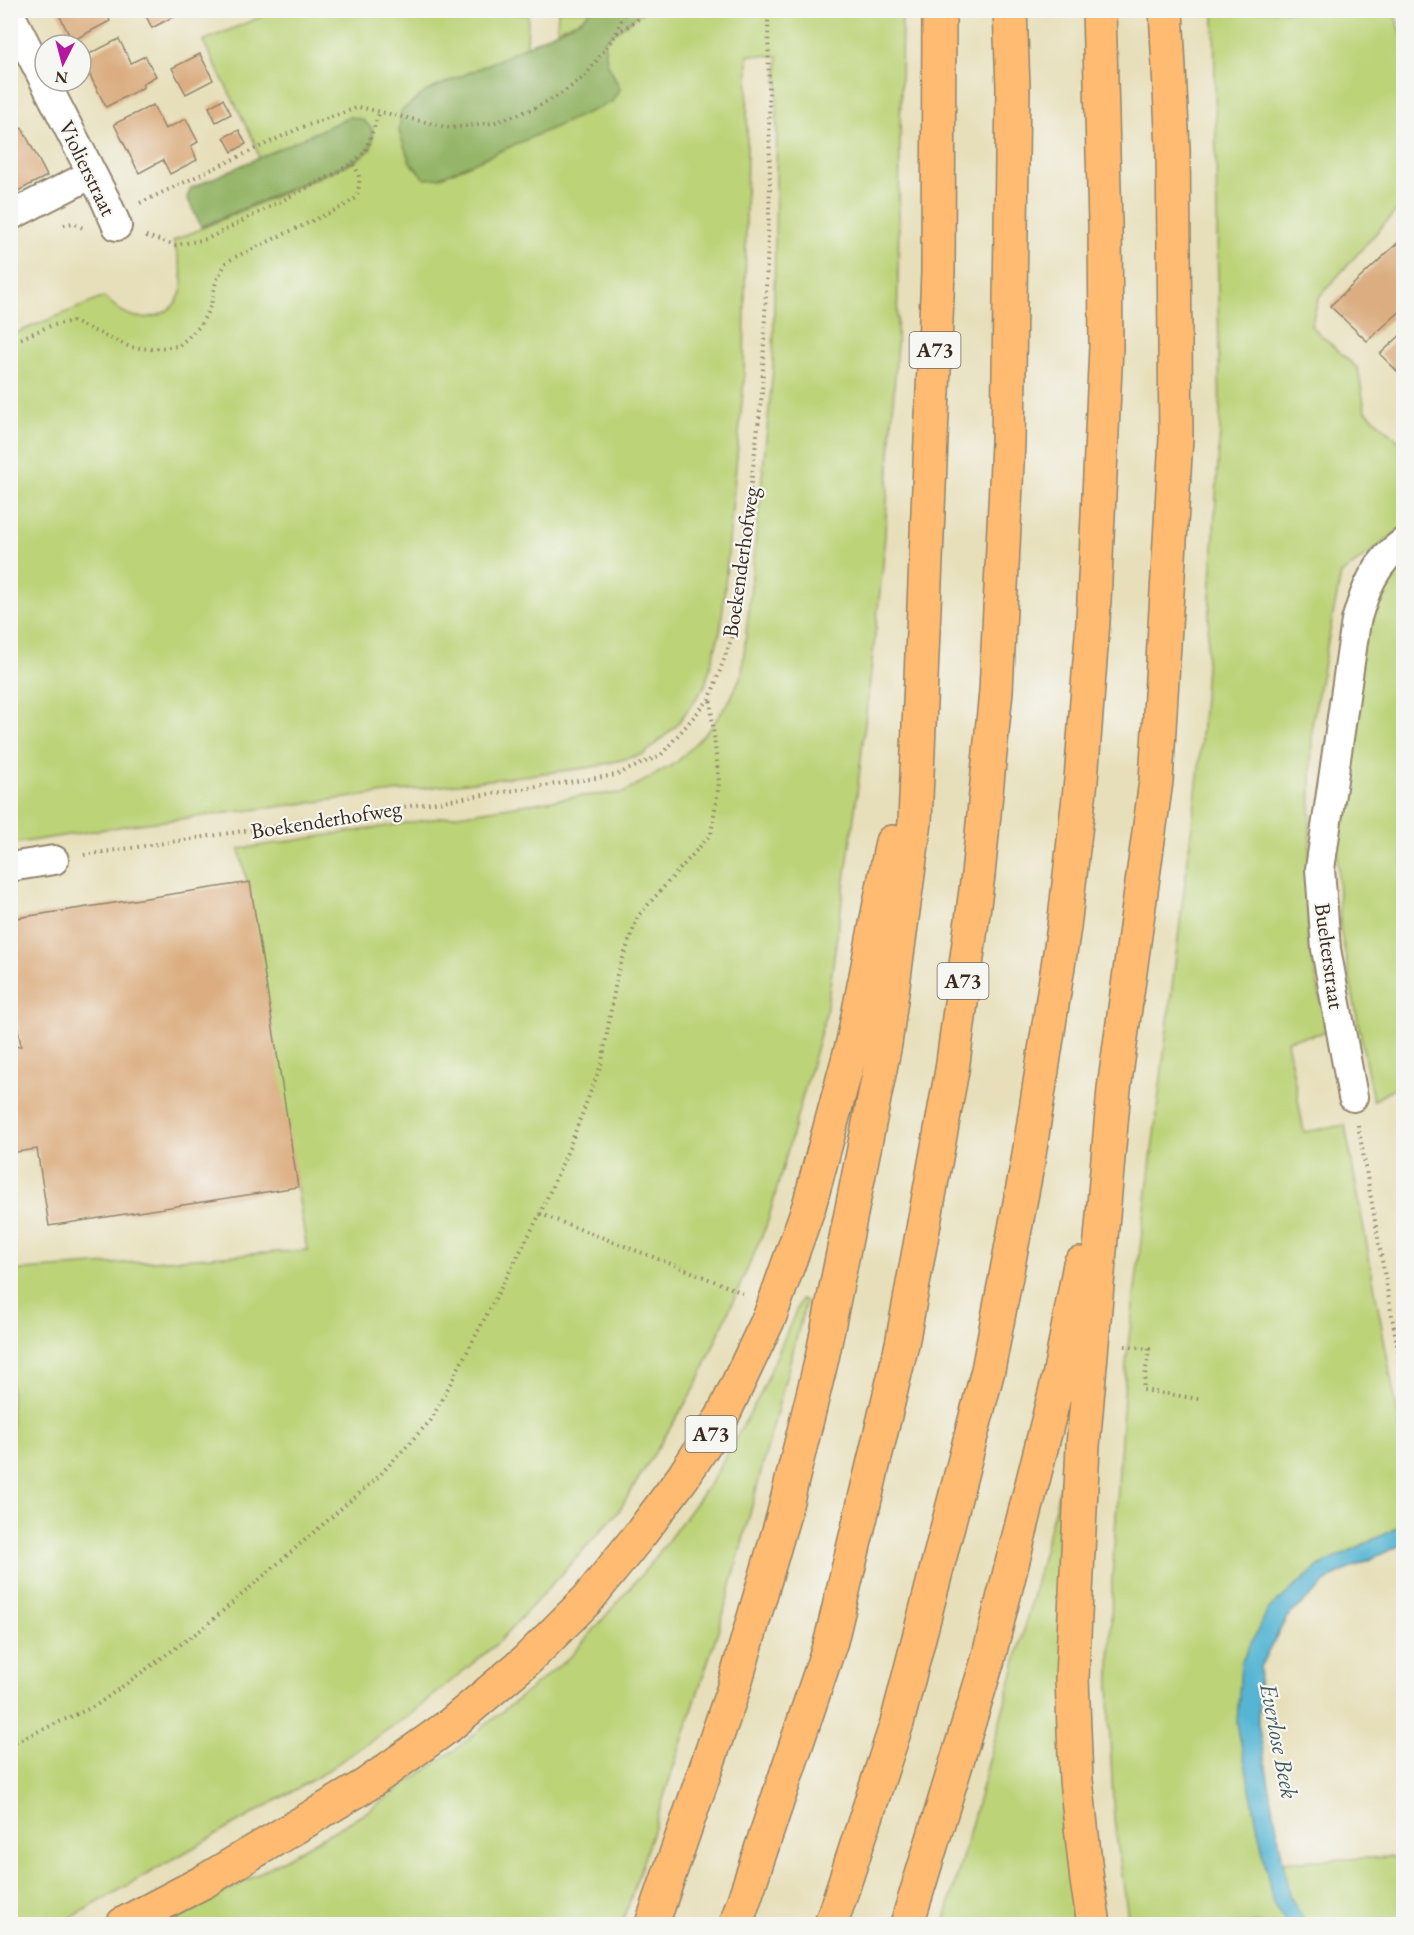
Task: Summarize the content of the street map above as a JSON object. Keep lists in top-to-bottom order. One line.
{"streets":{"highway":["A73"],"street":["Violierstraat","Buelterstraat"],"path":["Boekenderhofweg"]},"water":["Everlose Beek"],"north":"bottom"}
